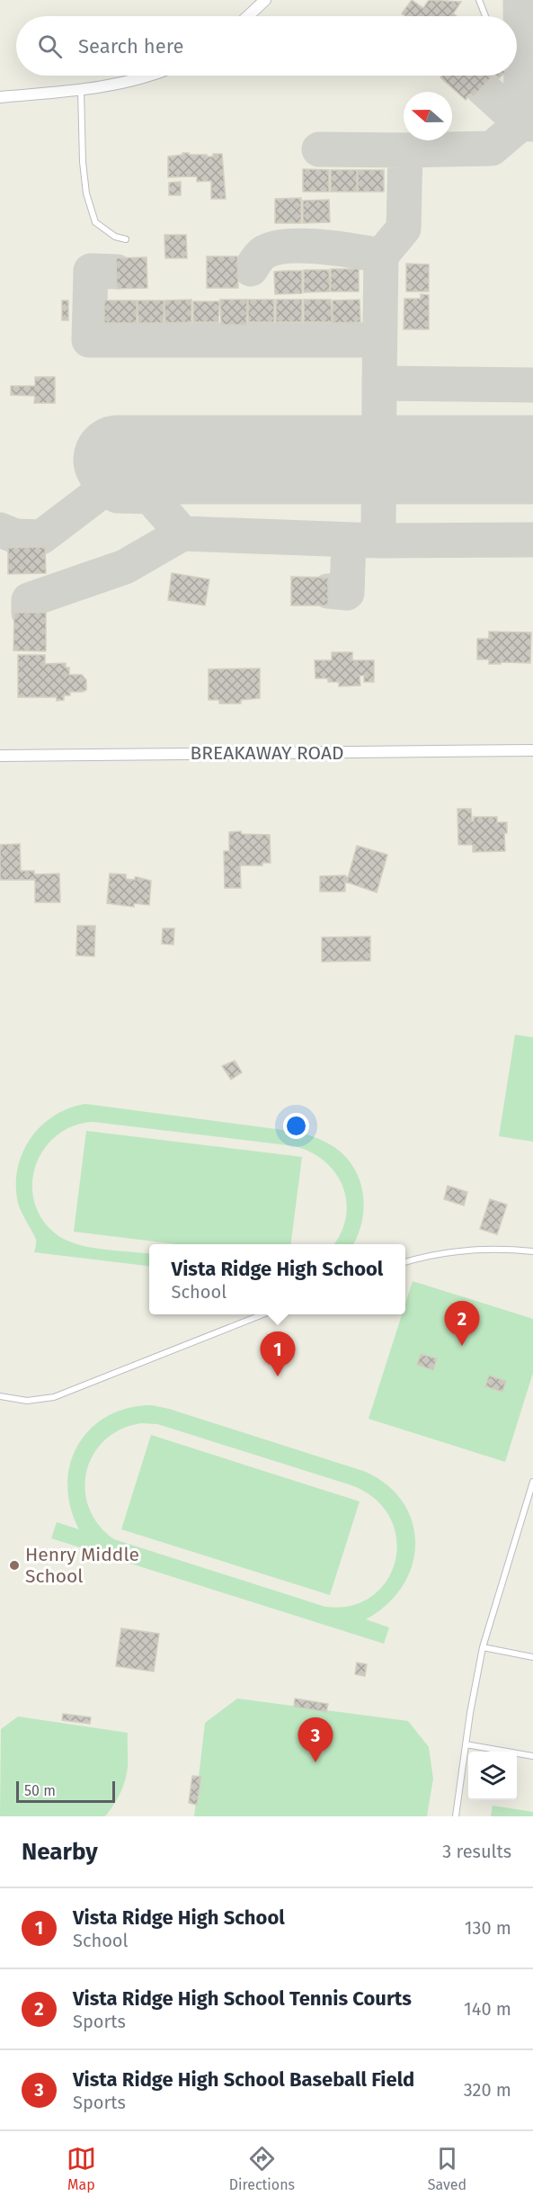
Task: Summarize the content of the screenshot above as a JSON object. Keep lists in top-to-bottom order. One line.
{"streets":{"street":["BREAKAWAY ROAD"]},"places":["Henry Middle School"],"scale_bar":"50 m","north":"left","page":{"search":"Search here","popup":["Vista Ridge High School","School"],"pins":["2","1","3"],"scale":"50 m","heading":["Nearby","3 results"],"list":[{"mark":"1","name":"Vista Ridge High School","note":"School","value":"130 m"},{"mark":"2","name":"Vista Ridge High School Tennis Courts","note":"Sports","value":"140 m"},{"mark":"3","name":"Vista Ridge High School Baseball Field","note":"Sports","value":"320 m"}],"nav":["Map","Directions","Saved"]}}
